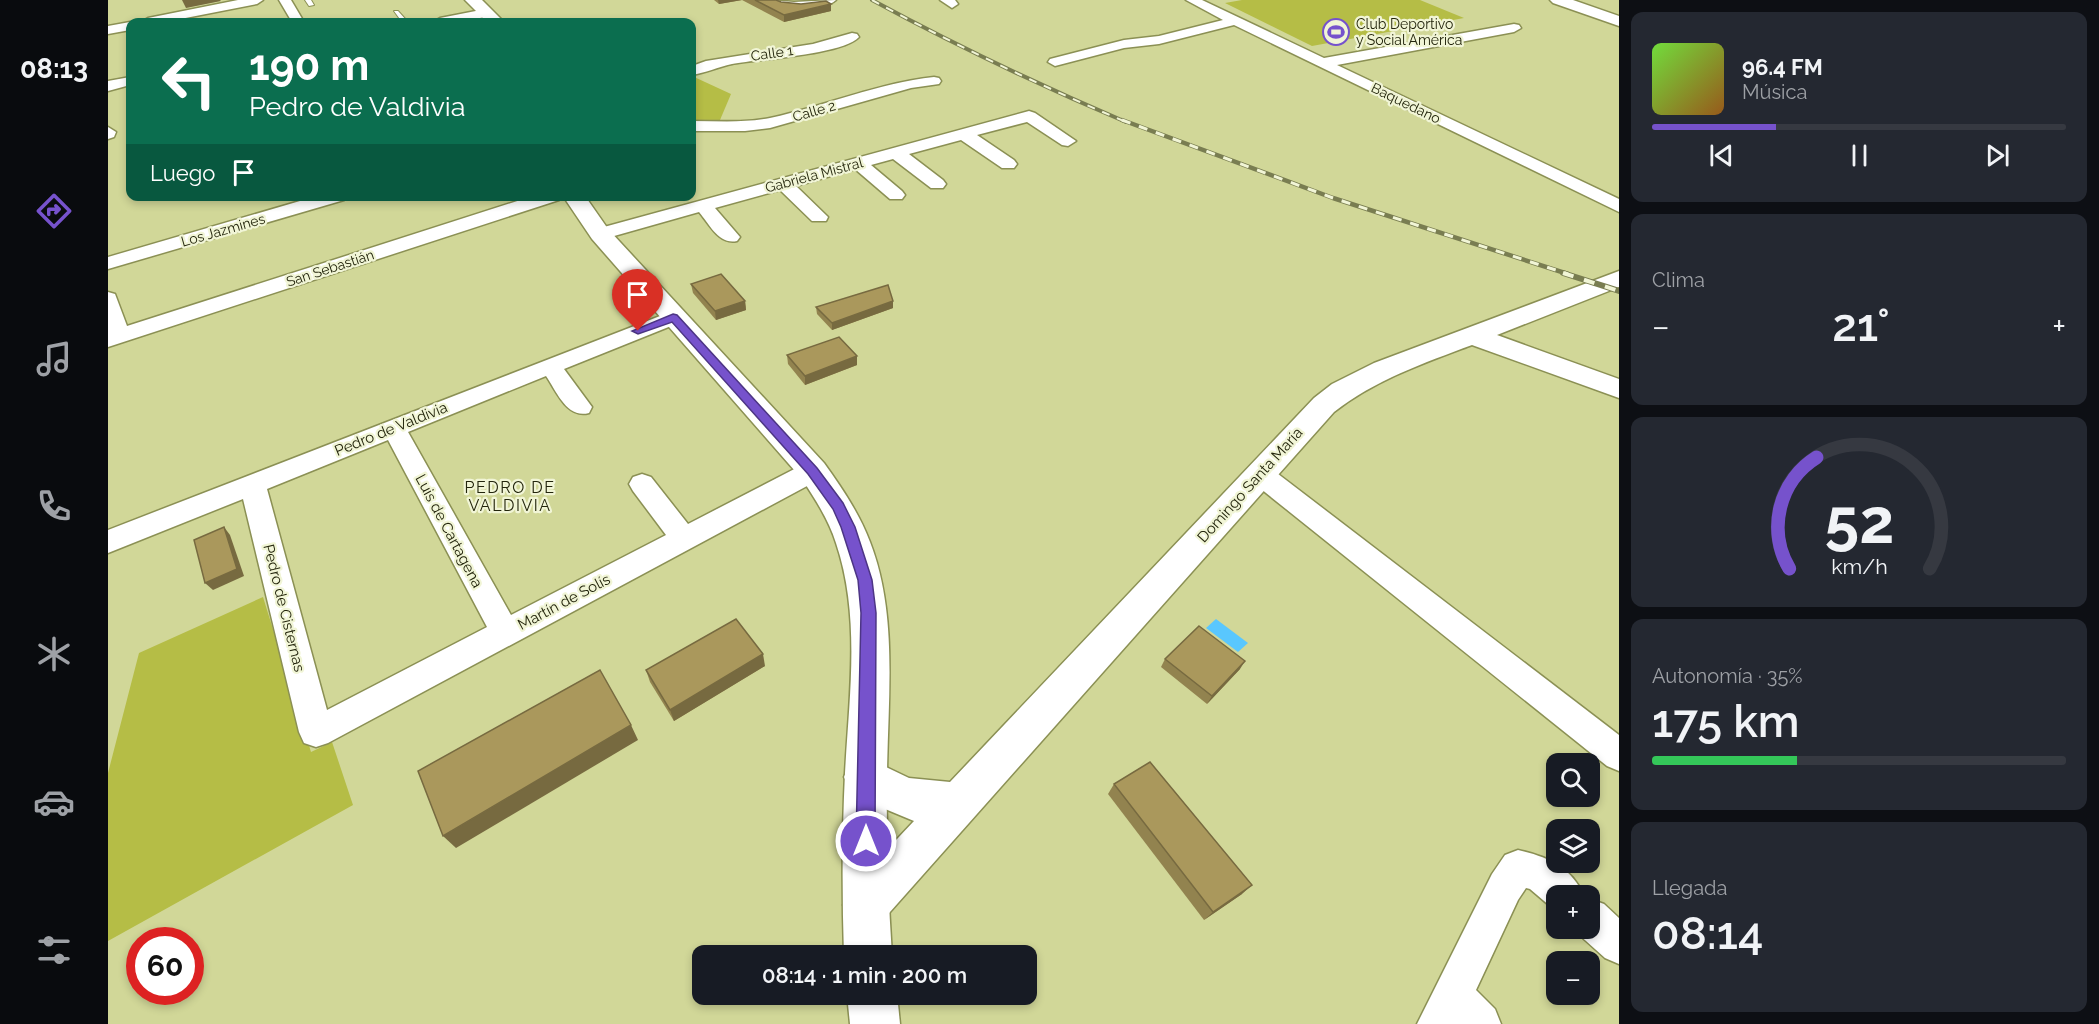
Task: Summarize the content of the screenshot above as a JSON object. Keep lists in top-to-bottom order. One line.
{"streets":{"street":["Calle 1","Baquedano","Calle 2","Gabriela Mistral","Los Jazmines","San Sebastián","Pedro de Valdivia","Domingo Santa María","Luis de Cartagena","Martín de Solís","Pedro de Cisternas"]},"crossings":[["Pedro de Valdivia","Luis de Cartagena"],["Pedro de Valdivia","Pedro de Cisternas"],["Luis de Cartagena","Martín de Solís"],["Martín de Solís","Pedro de Cisternas"]],"districts":["PEDRO DE VALDIVIA"],"places":{"sports":["Club Deportivo y Social América"]},"page":{"tabs":"08:13","turn":["190 m","Pedro de Valdivia"],"song":["96.4 FM","Música"],"then":"Luego","tile":["Clima",["Autonomía · 35%","175 km"],["Llegada","08:14"]],"heat":["−","21°","+"],"map_buttons":["+","−"],"limit":"60","trip":"08:14 · 1 min · 200 m","gauge":["52","km/h"]}}
